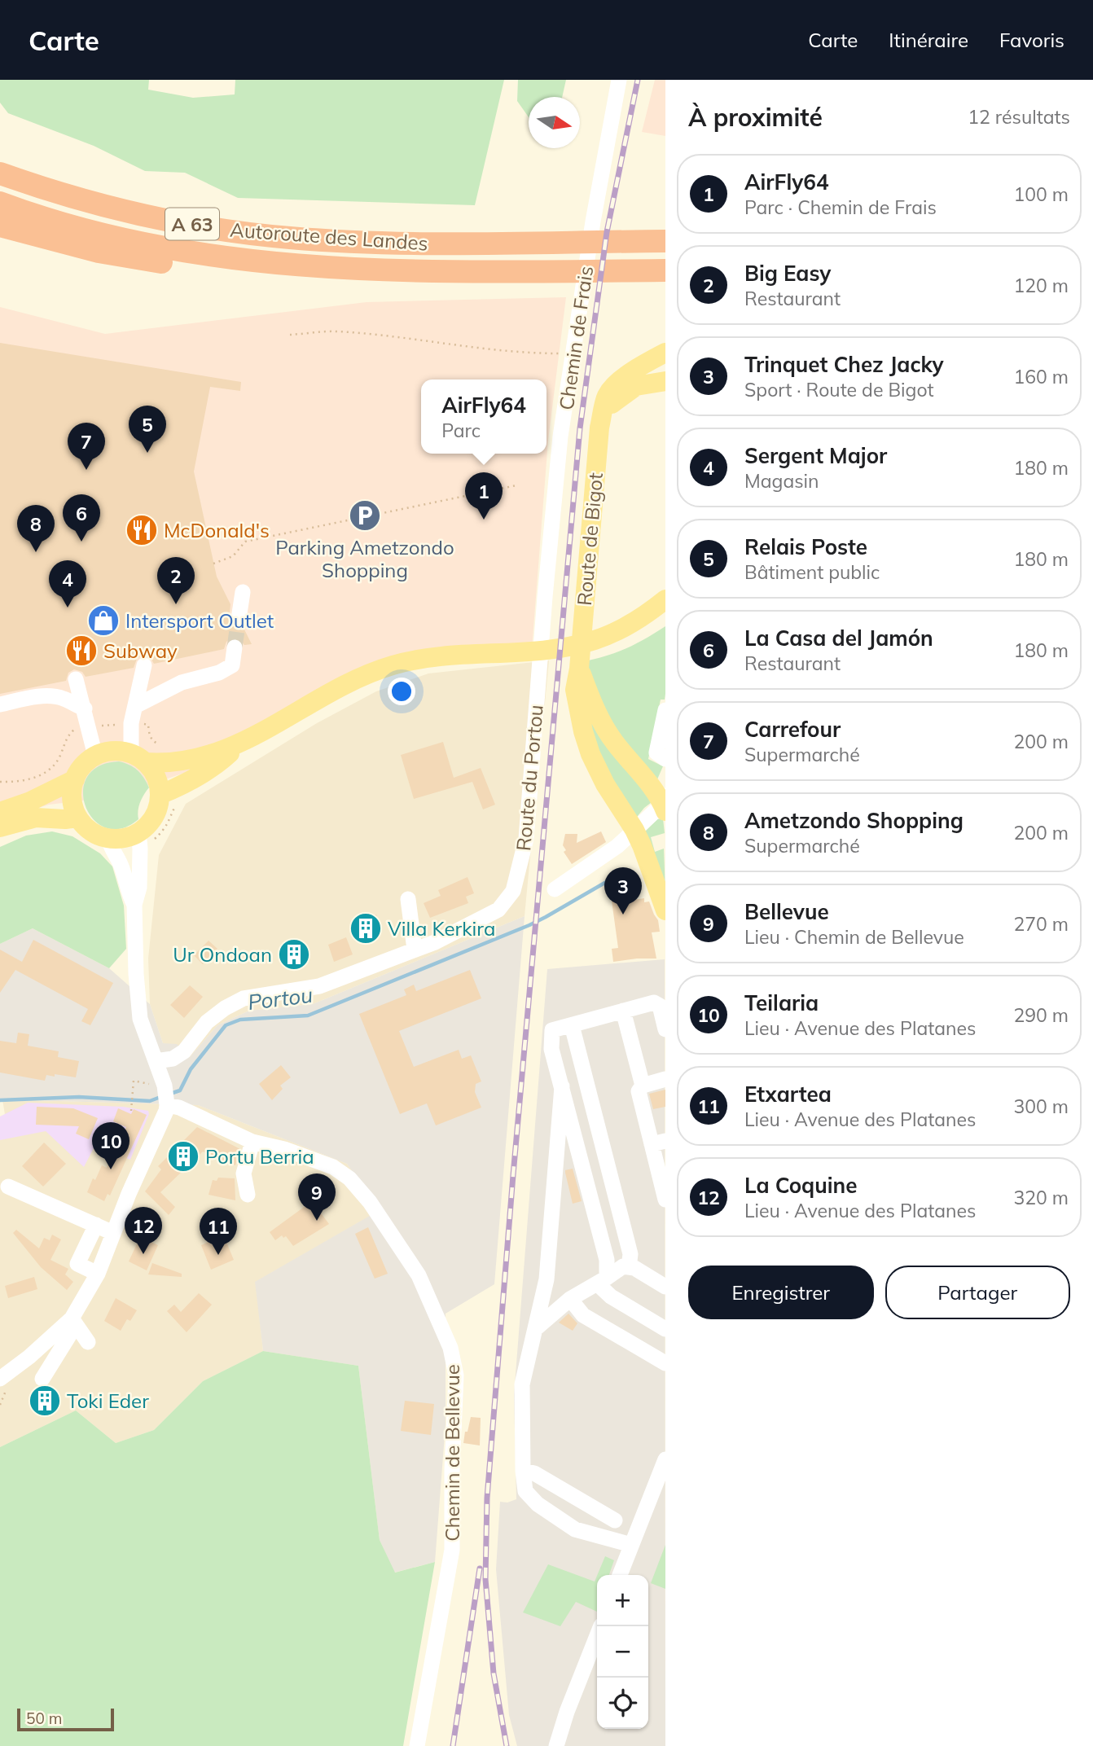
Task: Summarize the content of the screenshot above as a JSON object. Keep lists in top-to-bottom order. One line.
{"streets":{"highway":["A 63","Autoroute des Landes"],"main road":["Route de Bigot"],"street":["Chemin de Frais","Route du Portou","Chemin de Bellevue"]},"crossings":[["Chemin de Frais","Route du Portou"]],"water":["Portou"],"places":{"parking":["Parking Ametzondo Shopping"],"restaurant":["McDonald's","Subway"],"shop":["Intersport Outlet"],"building":["Villa Kerkira","Ur Ondoan","Portu Berria","Toki Eder"]},"scale_bar":"50 m","north":"right","page":{"header":"Carte","nav":["Carte","Itinéraire","Favoris"],"heading":["À proximité","12 résultats"],"list":[{"mark":"1","name":"AirFly64","note":"Parc · Chemin de Frais","value":"100 m"},{"mark":"2","name":"Big Easy","note":"Restaurant","value":"120 m"},{"mark":"3","name":"Trinquet Chez Jacky","note":"Sport · Route de Bigot","value":"160 m"},{"mark":"4","name":"Sergent Major","note":"Magasin","value":"180 m"},{"mark":"5","name":"Relais Poste","note":"Bâtiment public","value":"180 m"},{"mark":"6","name":"La Casa del Jamón","note":"Restaurant","value":"180 m"},{"mark":"7","name":"Carrefour","note":"Supermarché","value":"200 m"},{"mark":"8","name":"Ametzondo Shopping","note":"Supermarché","value":"200 m"},{"mark":"9","name":"Bellevue","note":"Lieu · Chemin de Bellevue","value":"270 m"},{"mark":"10","name":"Teilaria","note":"Lieu · Avenue des Platanes","value":"290 m"},{"mark":"11","name":"Etxartea","note":"Lieu · Avenue des Platanes","value":"300 m"},{"mark":"12","name":"La Coquine","note":"Lieu · Avenue des Platanes","value":"320 m"}],"popup":["AirFly64","Parc"],"pins":["5","7","1","6","8","2","4","3","10","9","12","11"],"buttons":["Enregistrer","Partager"],"map_buttons":["+","−"],"scale":"50 m"}}
